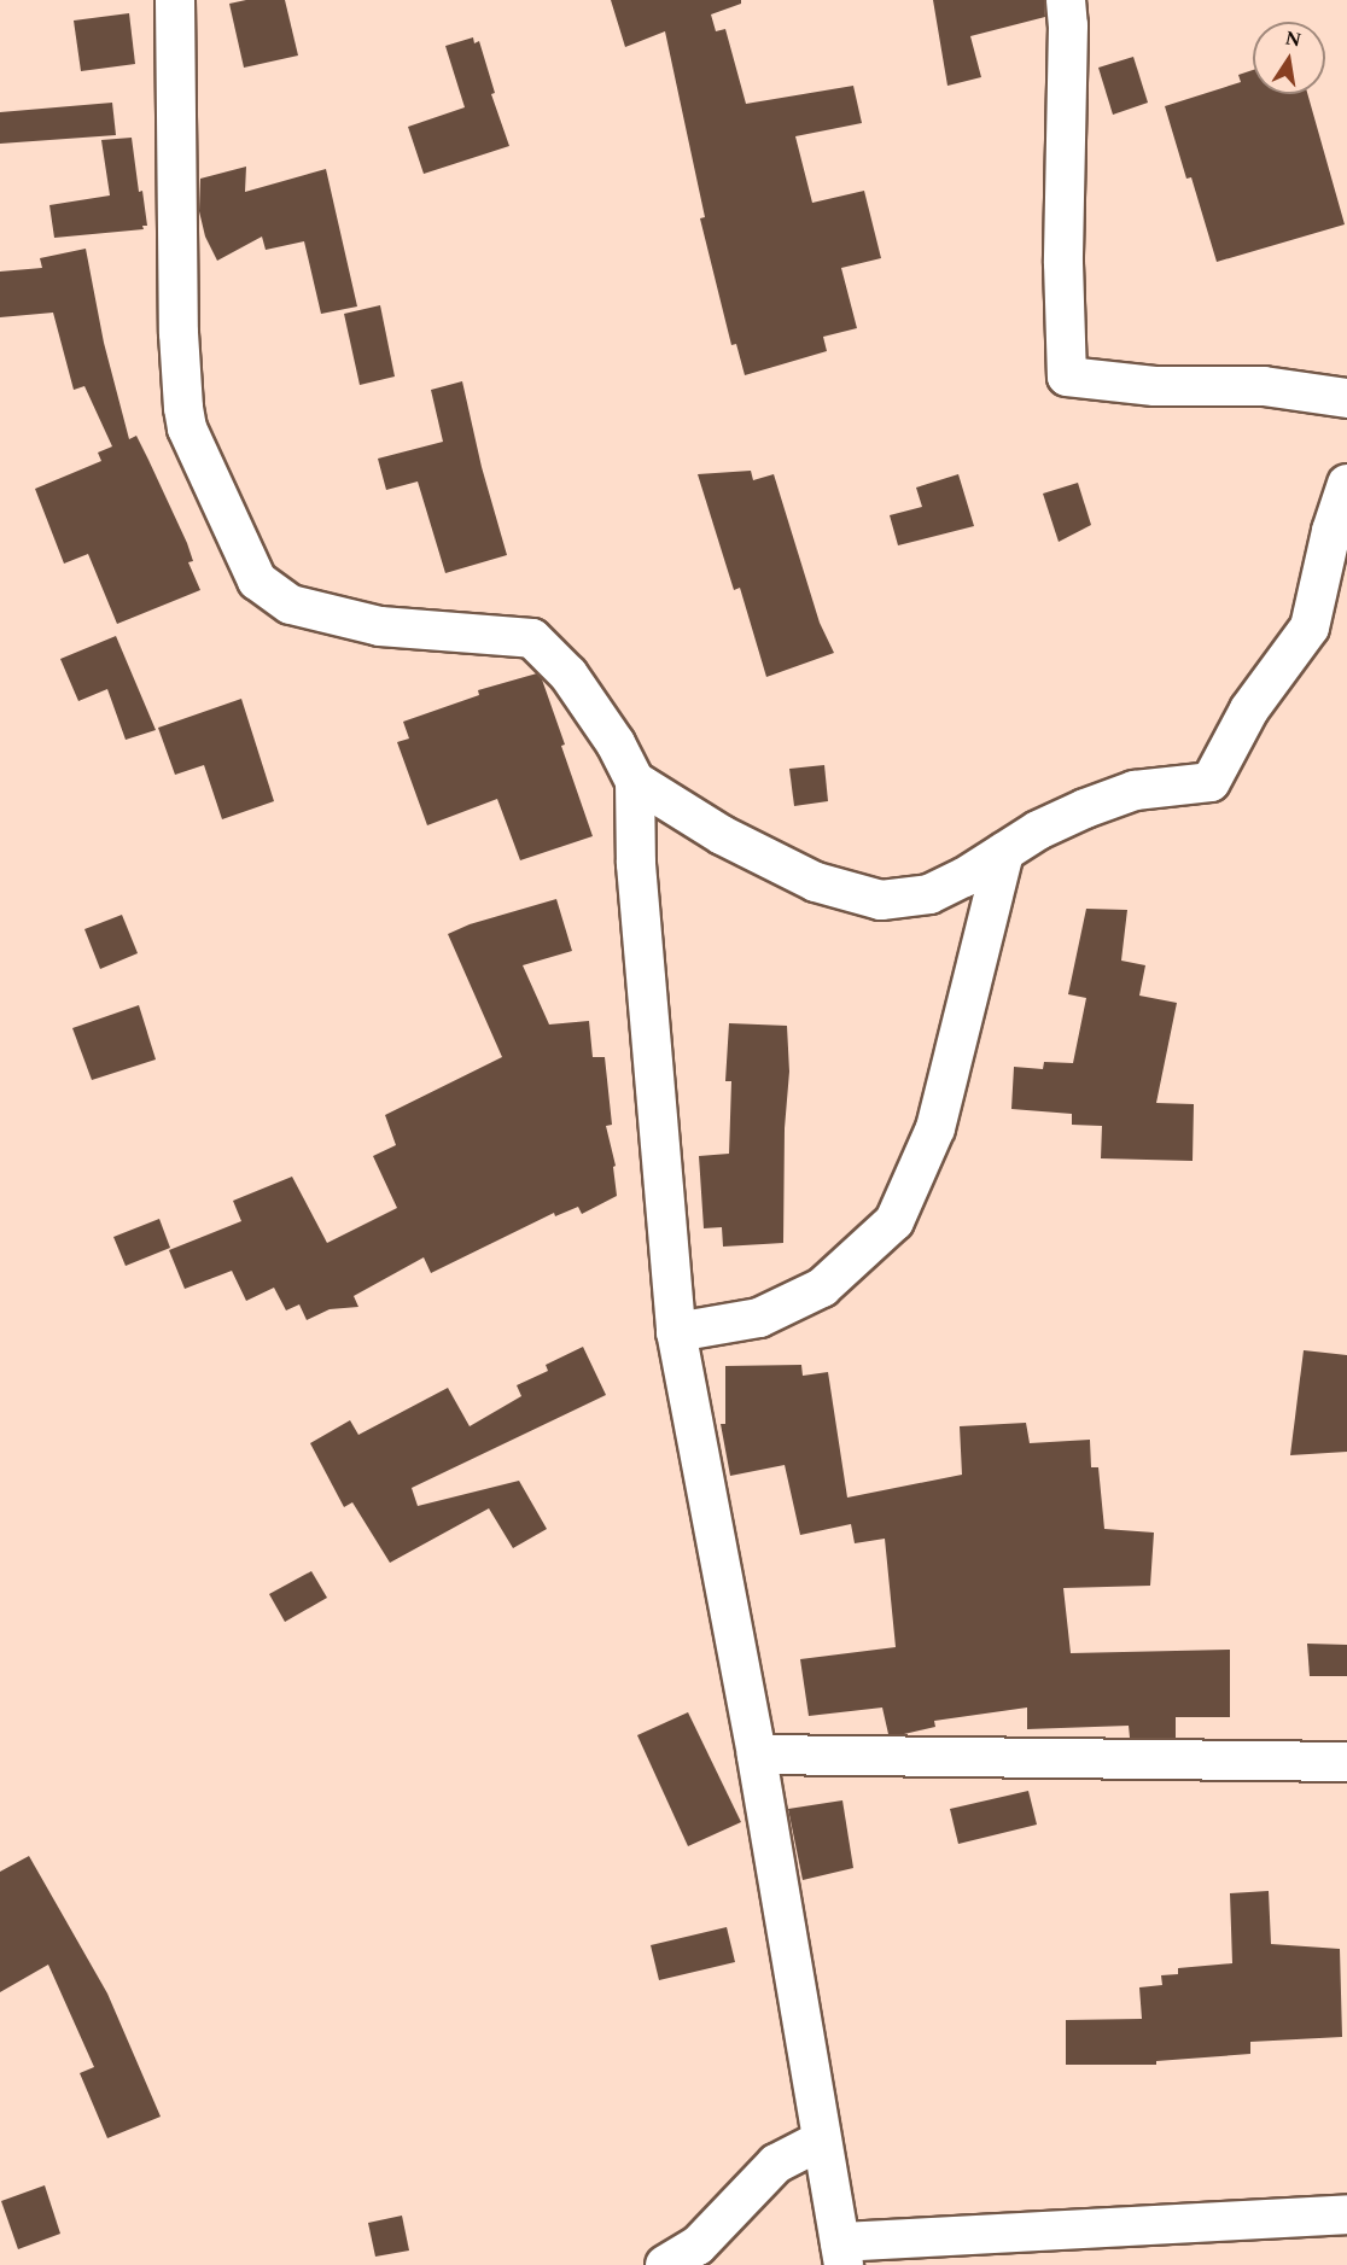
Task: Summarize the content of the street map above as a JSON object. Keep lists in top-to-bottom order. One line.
{"north":"top"}
